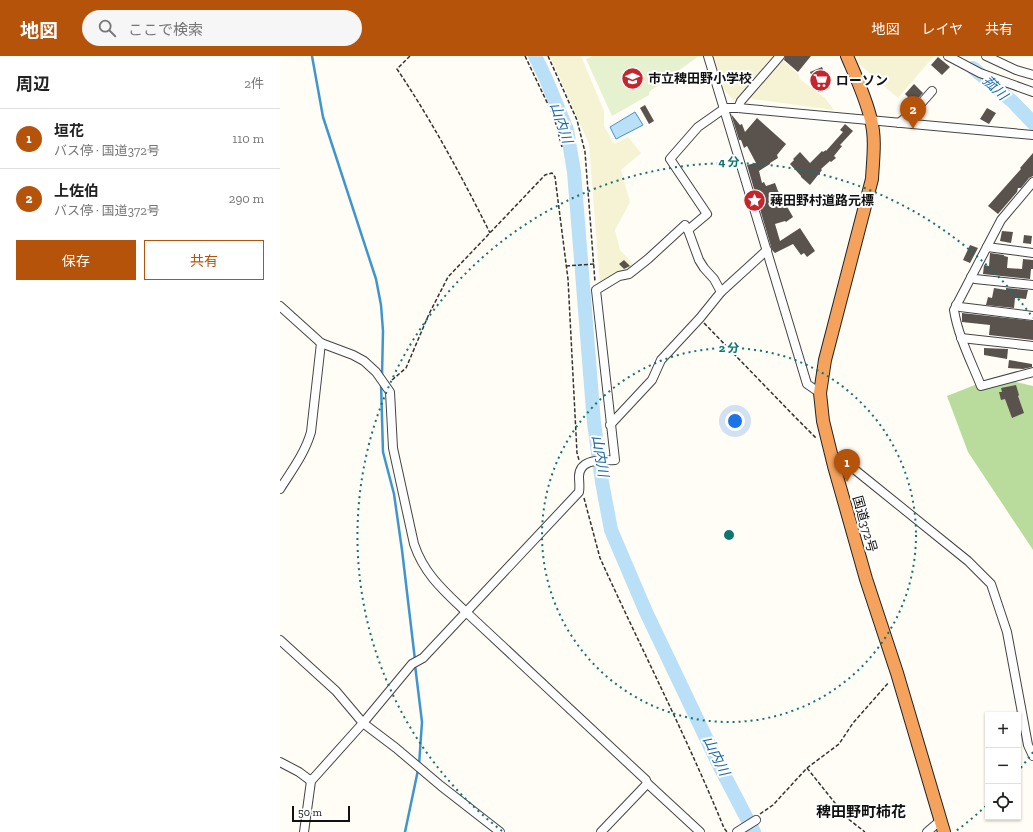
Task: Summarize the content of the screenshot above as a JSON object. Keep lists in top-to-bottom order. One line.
{"streets":{"highway":["国道372号"]},"districts":["稗田野町柿花"],"water":["菰川","山内川"],"places":{"school or university":["市立稗田野小学校"],"supermarket":["ローソン"],"place":["薭田野村道路元標"]},"scale_bar":"50 m","page":{"header":"地図","search":"ここで検索","nav":["地図","レイヤ","共有"],"heading":["周辺","2件"],"pins":["2","1"],"list":[{"mark":"1","name":"垣花","note":"バス停 · 国道372号","value":"110 m"},{"mark":"2","name":"上佐伯","note":"バス停 · 国道372号","value":"290 m"}],"buttons":["保存","共有"],"map_buttons":["+","−"],"scale":"50 m"},"rings":["4 分","2 分"]}
